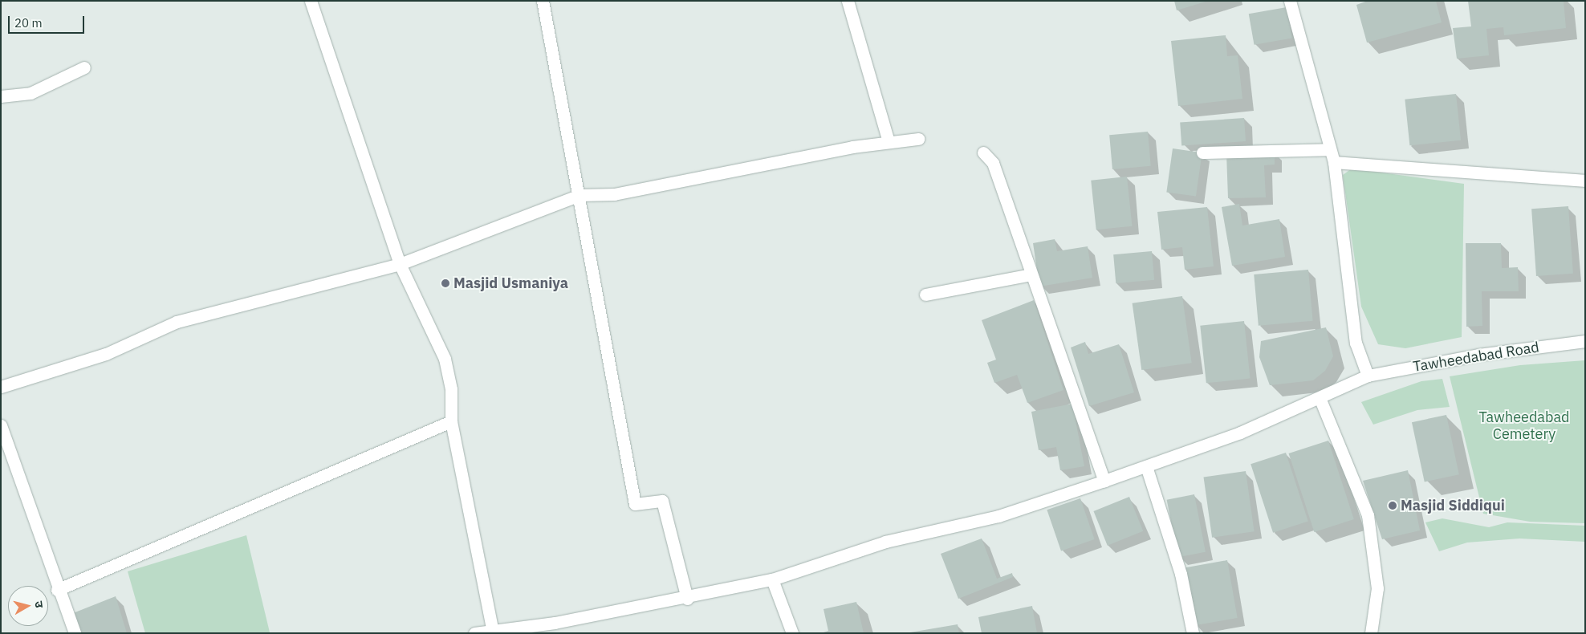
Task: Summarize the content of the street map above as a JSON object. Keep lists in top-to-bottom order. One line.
{"streets":{"street":["Tawheedabad Road"]},"parks":["Tawheedabad Cemetery"],"places":["Masjid Usmaniya","Masjid Siddiqui"],"scale_bar":"20 m","north":"right"}
